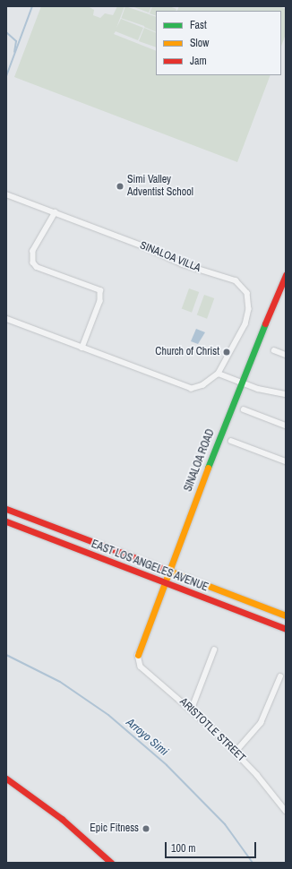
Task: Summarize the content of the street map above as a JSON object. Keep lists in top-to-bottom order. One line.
{"streets":{"main road":["SINALOA ROAD","EAST LOS ANGELES AVENUE"],"street":["SINALOA VILLA","ARISTOTLE STREET"]},"crossings":[["SINALOA ROAD","EAST LOS ANGELES AVENUE"],["SINALOA ROAD","ARISTOTLE STREET"]],"water":["Arroyo Simi"],"places":["Simi Valley Adventist School","Church of Christ","Epic Fitness"],"legend":["Fast","Slow","Jam"],"scale_bar":"100 m"}
